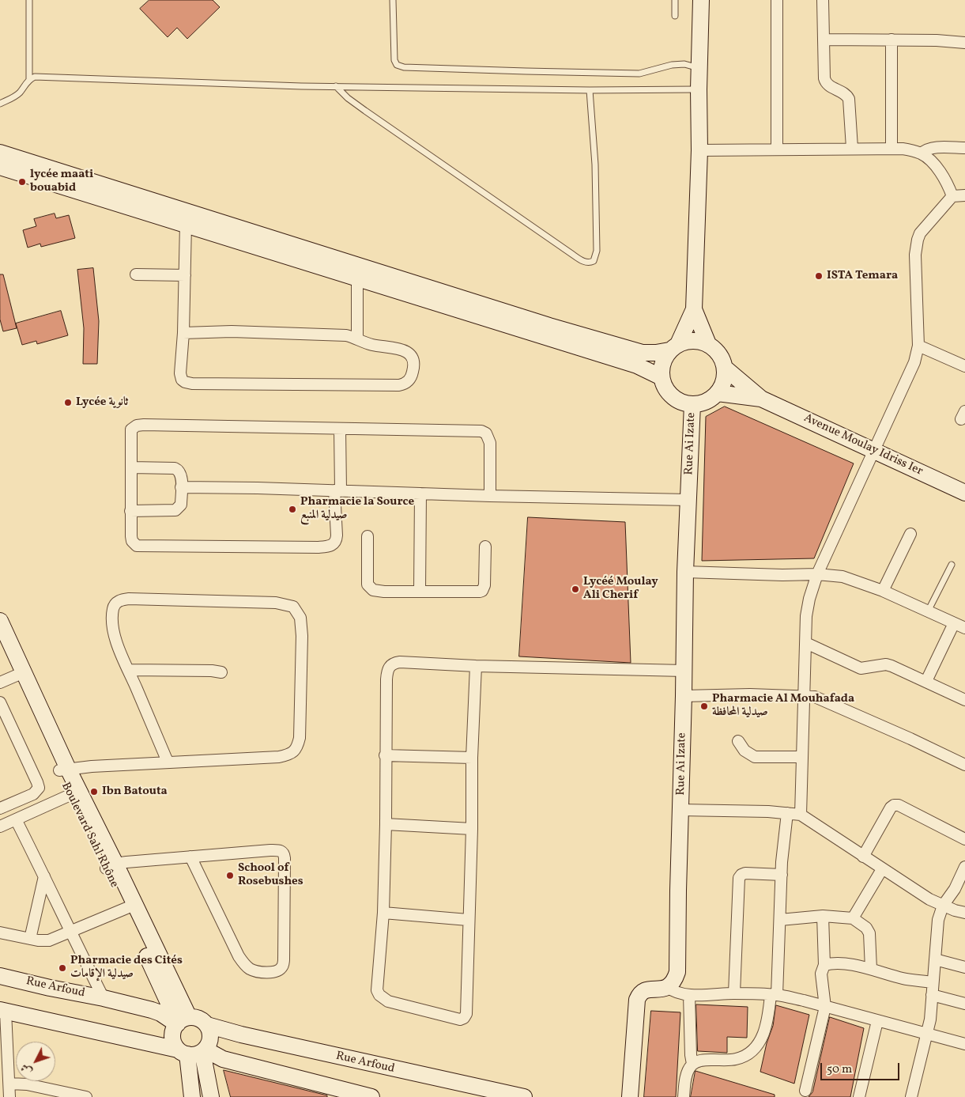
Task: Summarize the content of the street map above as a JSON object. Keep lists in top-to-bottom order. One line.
{"streets":{"street":["Rue Ai Izate","Avenue Moulay Idriss Ier","Boulevard Sahl Rhône","Rue Arfoud"]},"crossings":[["Boulevard Sahl Rhône","Rue Arfoud"]],"places":["lycée maati bouabid","ISTA Temara","Lycée ثانوية","Pharmacie la Source صيدلية المنبع","Lycéé Moulay Ali Cherif","Pharmacie Al Mouhafada صيدلية المحافظة","Ibn Batouta","School of Rosebushes","Pharmacie des Cités صيدلية الإقامات"],"scale_bar":"50 m","north":"bottom left"}
